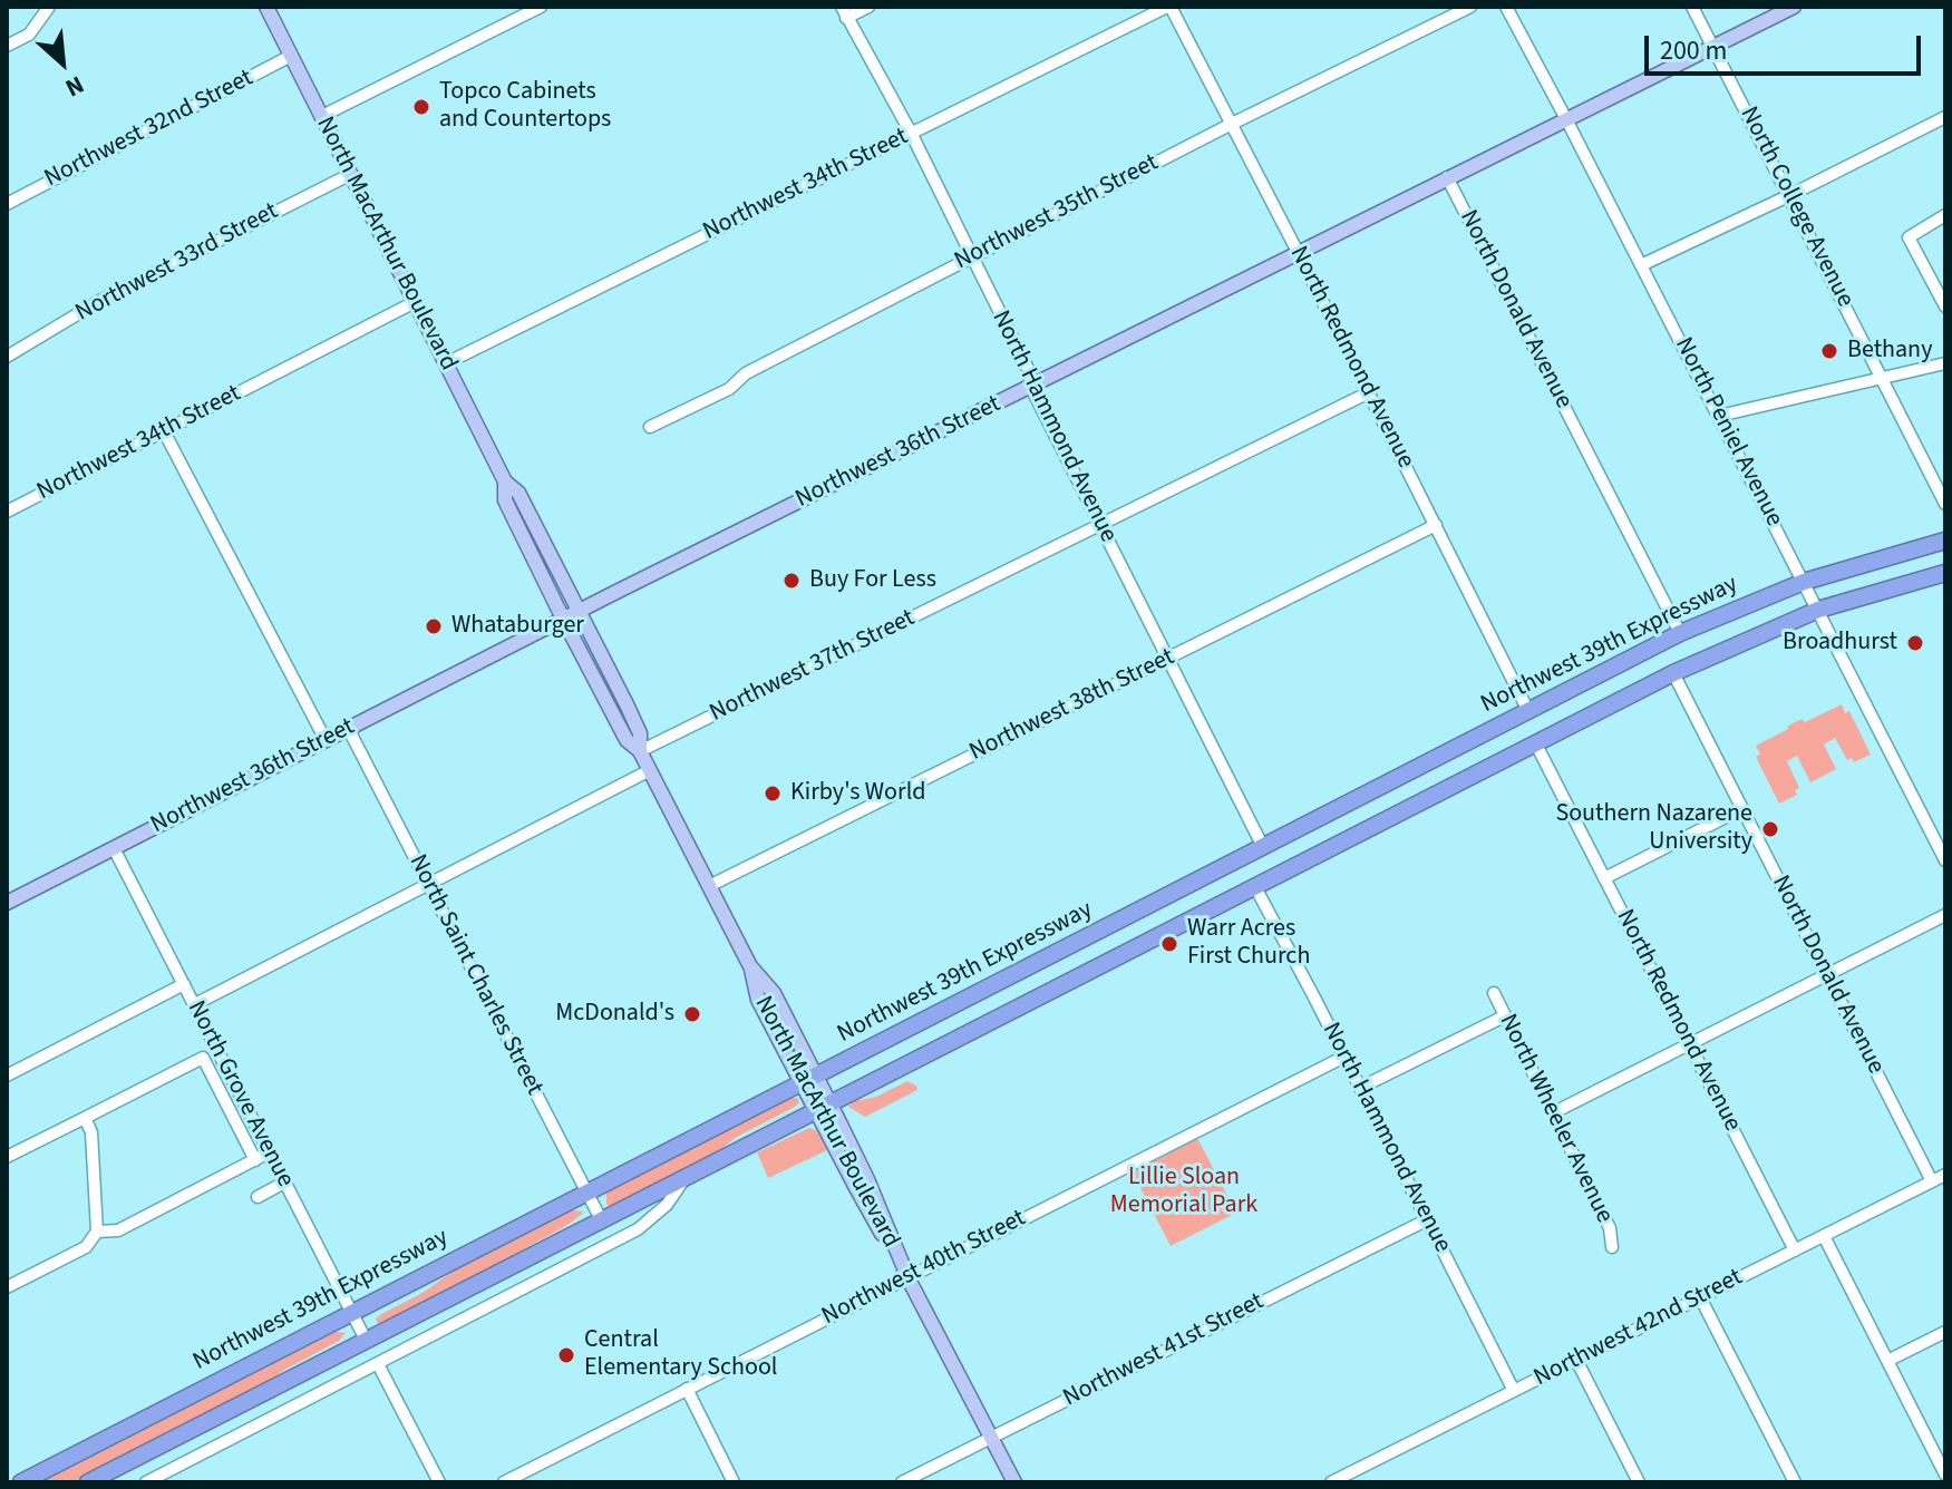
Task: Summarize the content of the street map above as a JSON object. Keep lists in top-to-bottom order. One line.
{"streets":{"highway":["Northwest 39th Expressway"],"main road":["North MacArthur Boulevard","Northwest 36th Street"],"street":["Northwest 32nd Street","Northwest 34th Street","North College Avenue","Northwest 35th Street","Northwest 33rd Street","North Donald Avenue","North Redmond Avenue","North Hammond Avenue","North Peniel Avenue","Northwest 37th Street","Northwest 38th Street","North Saint Charles Street","North Grove Avenue","North Wheeler Avenue","Northwest 40th Street","Northwest 42nd Street","Northwest 41st Street"]},"crossings":[["Northwest 32nd Street","North MacArthur Boulevard"],["Northwest 34th Street","North MacArthur Boulevard"],["Northwest 34th Street","North Redmond Avenue"],["Northwest 34th Street","North Hammond Avenue"],["North College Avenue","Northwest 36th Street"],["Northwest 35th Street","North Redmond Avenue"],["Northwest 35th Street","North Hammond Avenue"],["North MacArthur Boulevard","Northwest 33rd Street"],["North MacArthur Boulevard","Northwest 36th Street"],["North MacArthur Boulevard","Northwest 39th Expressway"],["North MacArthur Boulevard","Northwest 37th Street"],["North MacArthur Boulevard","Northwest 38th Street"],["North MacArthur Boulevard","Northwest 40th Street"],["North MacArthur Boulevard","Northwest 41st Street"],["North Donald Avenue","Northwest 36th Street"],["North Donald Avenue","Northwest 39th Expressway"],["North Donald Avenue","Northwest 42nd Street"],["North Redmond Avenue","Northwest 36th Street"],["North Redmond Avenue","Northwest 39th Expressway"],["North Redmond Avenue","Northwest 37th Street"],["North Redmond Avenue","Northwest 38th Street"],["North Redmond Avenue","Northwest 42nd Street"],["North Hammond Avenue","Northwest 36th Street"],["North Hammond Avenue","Northwest 39th Expressway"],["North Hammond Avenue","Northwest 37th Street"],["North Hammond Avenue","Northwest 38th Street"],["North Hammond Avenue","Northwest 40th Street"],["North Hammond Avenue","Northwest 42nd Street"],["North Hammond Avenue","Northwest 41st Street"],["North Peniel Avenue","Northwest 36th Street"],["North Peniel Avenue","Northwest 39th Expressway"],["Northwest 36th Street","North Saint Charles Street"],["Northwest 36th Street","North Grove Avenue"],["Northwest 39th Expressway","North Saint Charles Street"],["Northwest 39th Expressway","North Grove Avenue"]],"parks":["Lillie Sloan Memorial Park"],"places":["Topco Cabinets and Countertops","Bethany","Buy For Less","Whataburger","Broadhurst","Kirby's World","Southern Nazarene University","Warr Acres First Church","McDonald's","Central Elementary School"],"scale_bar":"200 m","north":"bottom right"}
